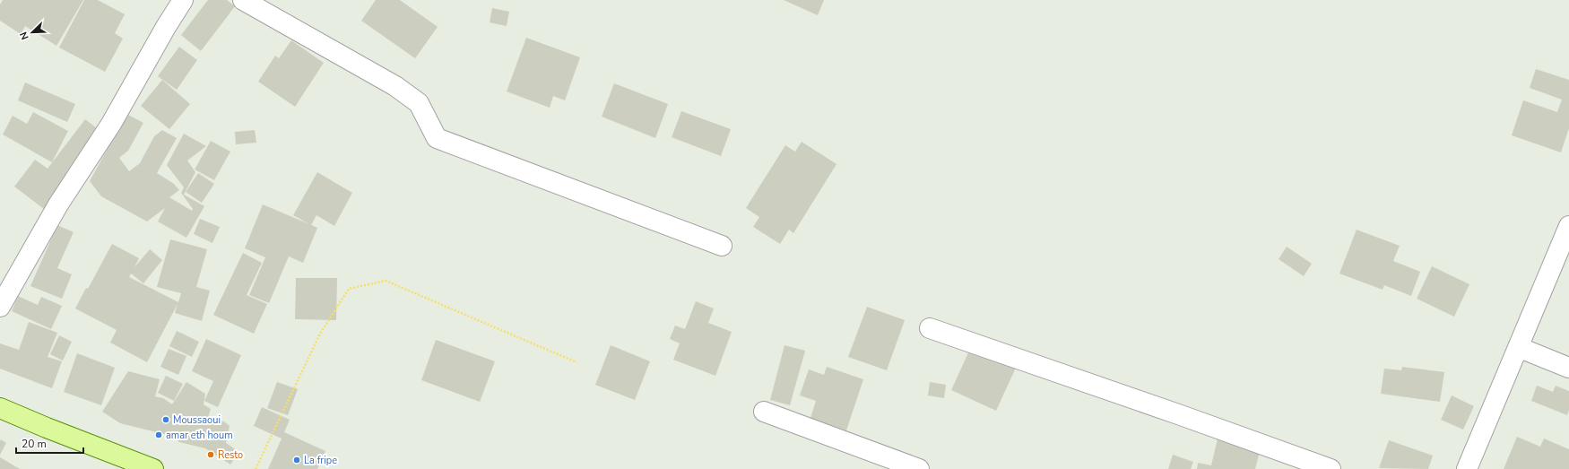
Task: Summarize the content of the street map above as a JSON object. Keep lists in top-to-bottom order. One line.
{"places":["Moussaoui","amar eth houm","Resto","La fripe"],"scale_bar":"20 m","north":"bottom left"}
